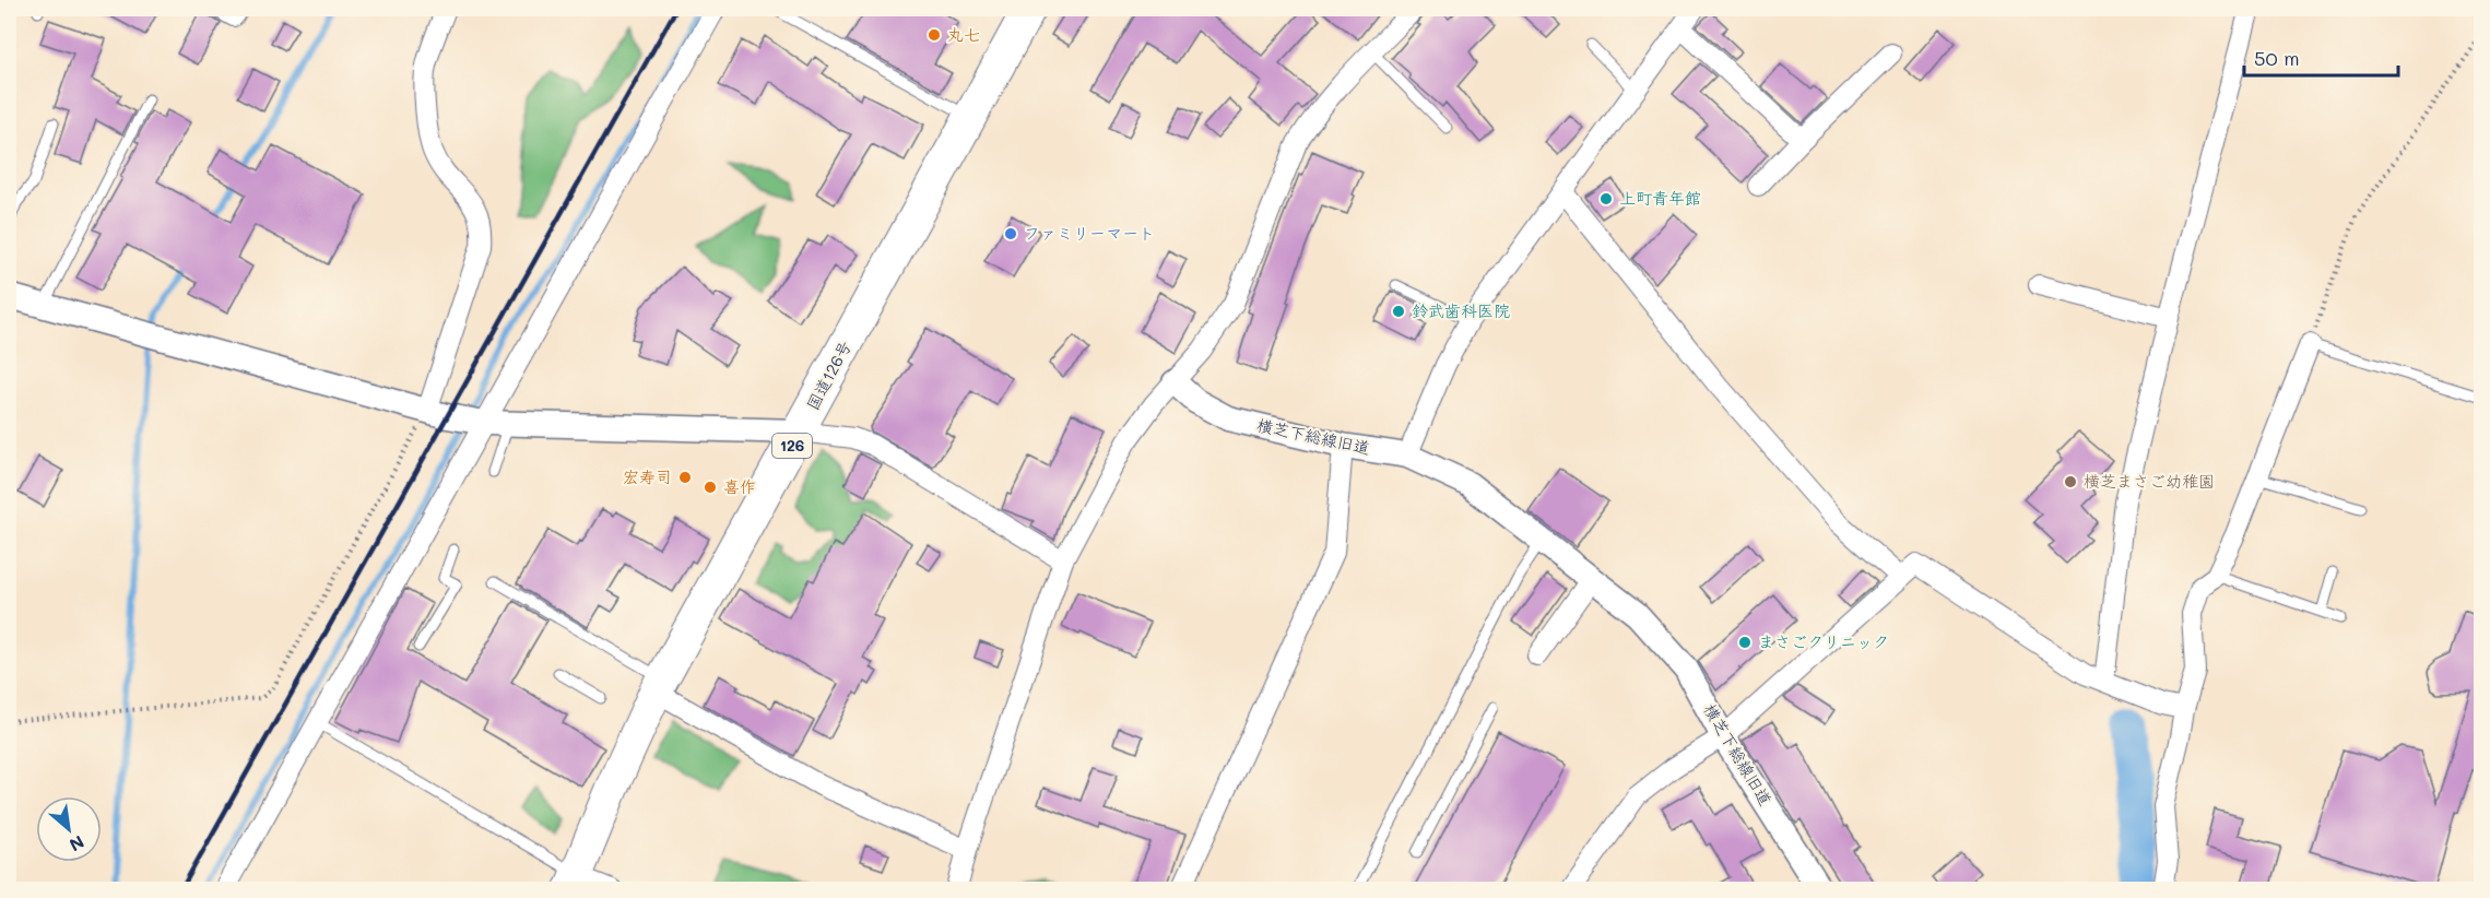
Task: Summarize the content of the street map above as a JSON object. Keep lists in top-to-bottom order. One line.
{"streets":{"highway":["国道126号","126"],"street":["横芝下総線旧道"]},"places":["丸七","上町青年館","ファミリーマート","鈴武歯科医院","宏寿司","横芝まさご幼稚園","喜作","まさごクリニック"],"scale_bar":"50 m","north":"bottom right"}
